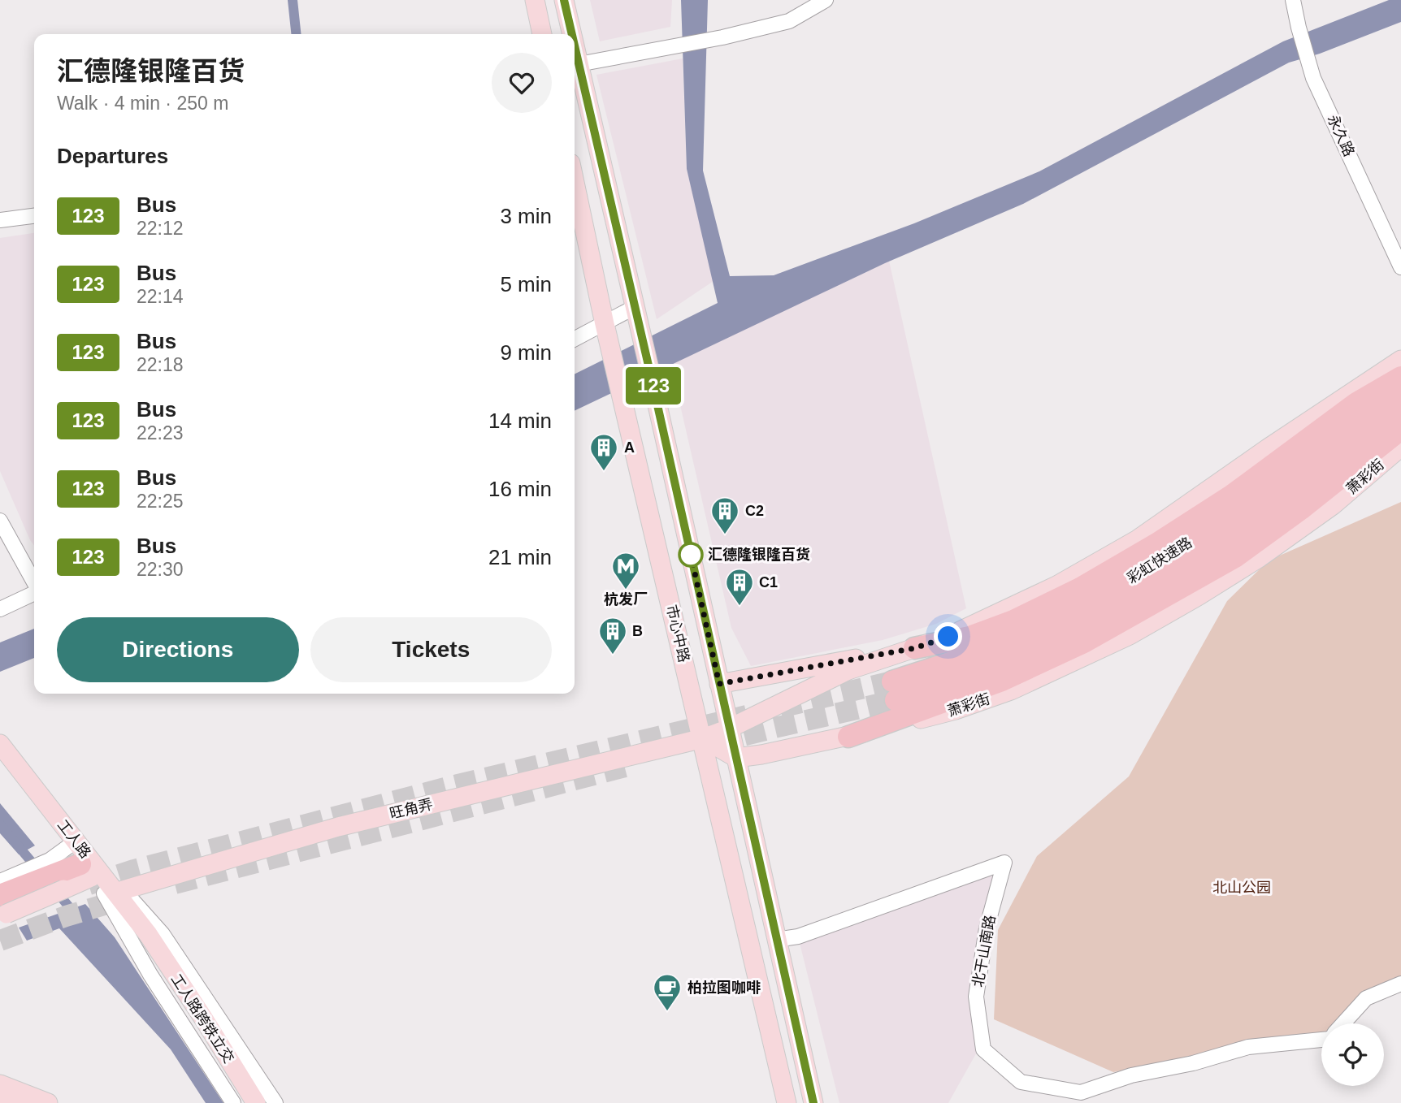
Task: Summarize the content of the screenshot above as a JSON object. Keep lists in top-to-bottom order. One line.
{"streets":{"highway":["彩虹快速路"],"main road":["萧彩街","市心中路","旺角弄","工人路","工人路跨铁立交"],"street":["永久路","北干山南路"]},"crossings":[["萧彩街","市心中路"],["市心中路","旺角弄"],["市心中路","北干山南路"],["旺角弄","工人路"],["工人路","工人路跨铁立交"]],"parks":["北山公园"],"places":{"building":["A","C2","C1","B"],"other":["汇德隆银隆百货"],"metro station":["杭发厂"],"cafe":["柏拉图咖啡"]},"lines":["bus line 123"],"page":{"on_map":"123","heading":[["汇德隆银隆百货","Walk · 4 min · 250 m"],"Departures"],"list":[{"mark":"123","name":"Bus","note":"22:12","value":"3 min"},{"mark":"123","name":"Bus","note":"22:14","value":"5 min"},{"mark":"123","name":"Bus","note":"22:18","value":"9 min"},{"mark":"123","name":"Bus","note":"22:23","value":"14 min"},{"mark":"123","name":"Bus","note":"22:25","value":"16 min"},{"mark":"123","name":"Bus","note":"22:30","value":"21 min"}],"buttons":["Directions","Tickets"]}}
